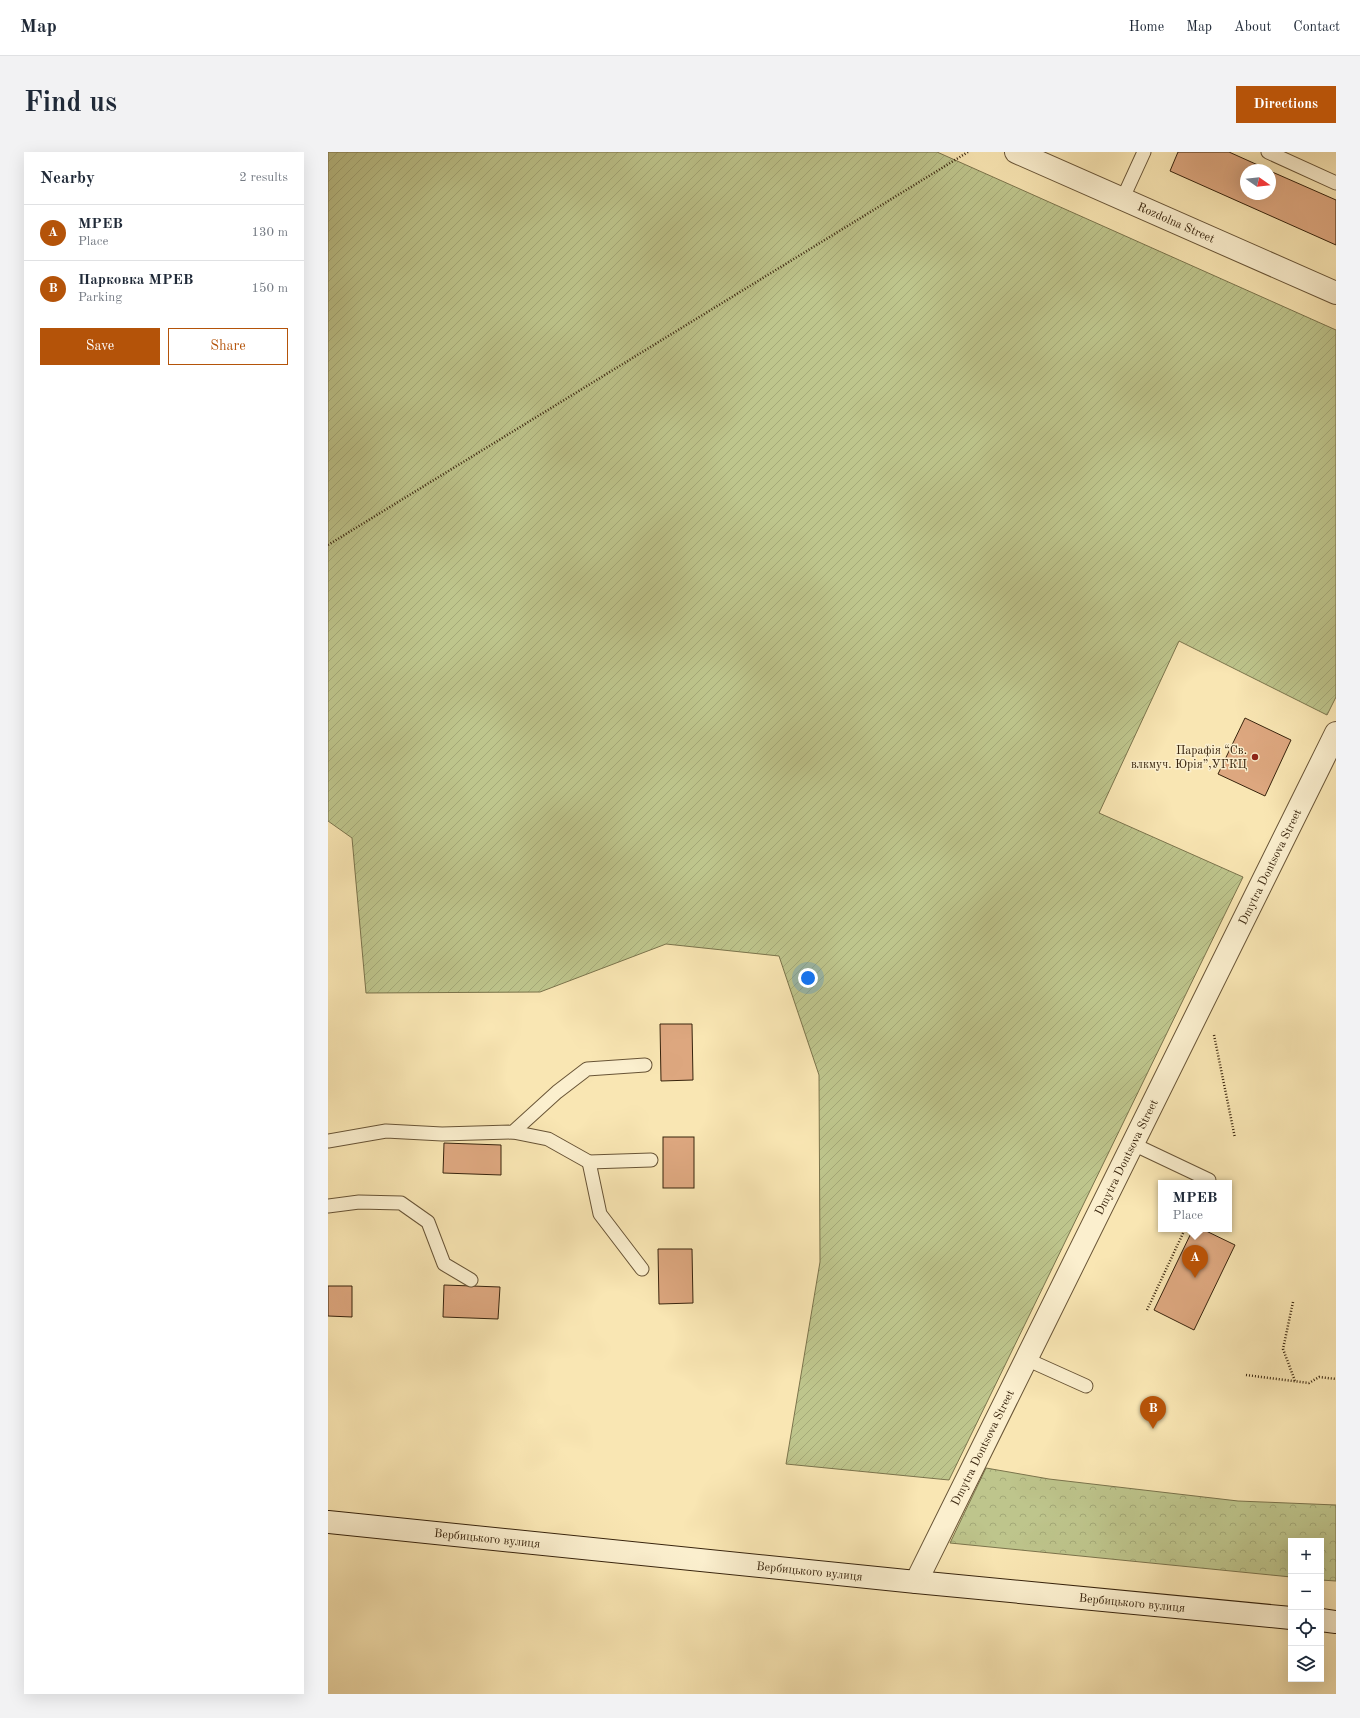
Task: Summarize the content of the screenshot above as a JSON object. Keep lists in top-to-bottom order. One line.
{"streets":{"street":["Rozdolna Street","Dmytra Dontsova Street","Вербицького вулиця"]},"crossings":[["Dmytra Dontsova Street","Вербицького вулиця"]],"places":["Парафія “Св. влкмуч. Юрія”,УГКЦ"],"north":"right","page":{"header":"Map","nav":["Home","Map","About","Contact"],"buttons":["Directions",["Save","Share"]],"title":"Find us","heading":["Nearby","2 results"],"list":[{"mark":"A","name":"МРЕВ","note":"Place","value":"130 m"},{"mark":"B","name":"Парковка МРЕВ","note":"Parking","value":"150 m"}],"popup":["МРЕВ","Place"],"pins":["A","B"],"map_buttons":["+","−"]}}
